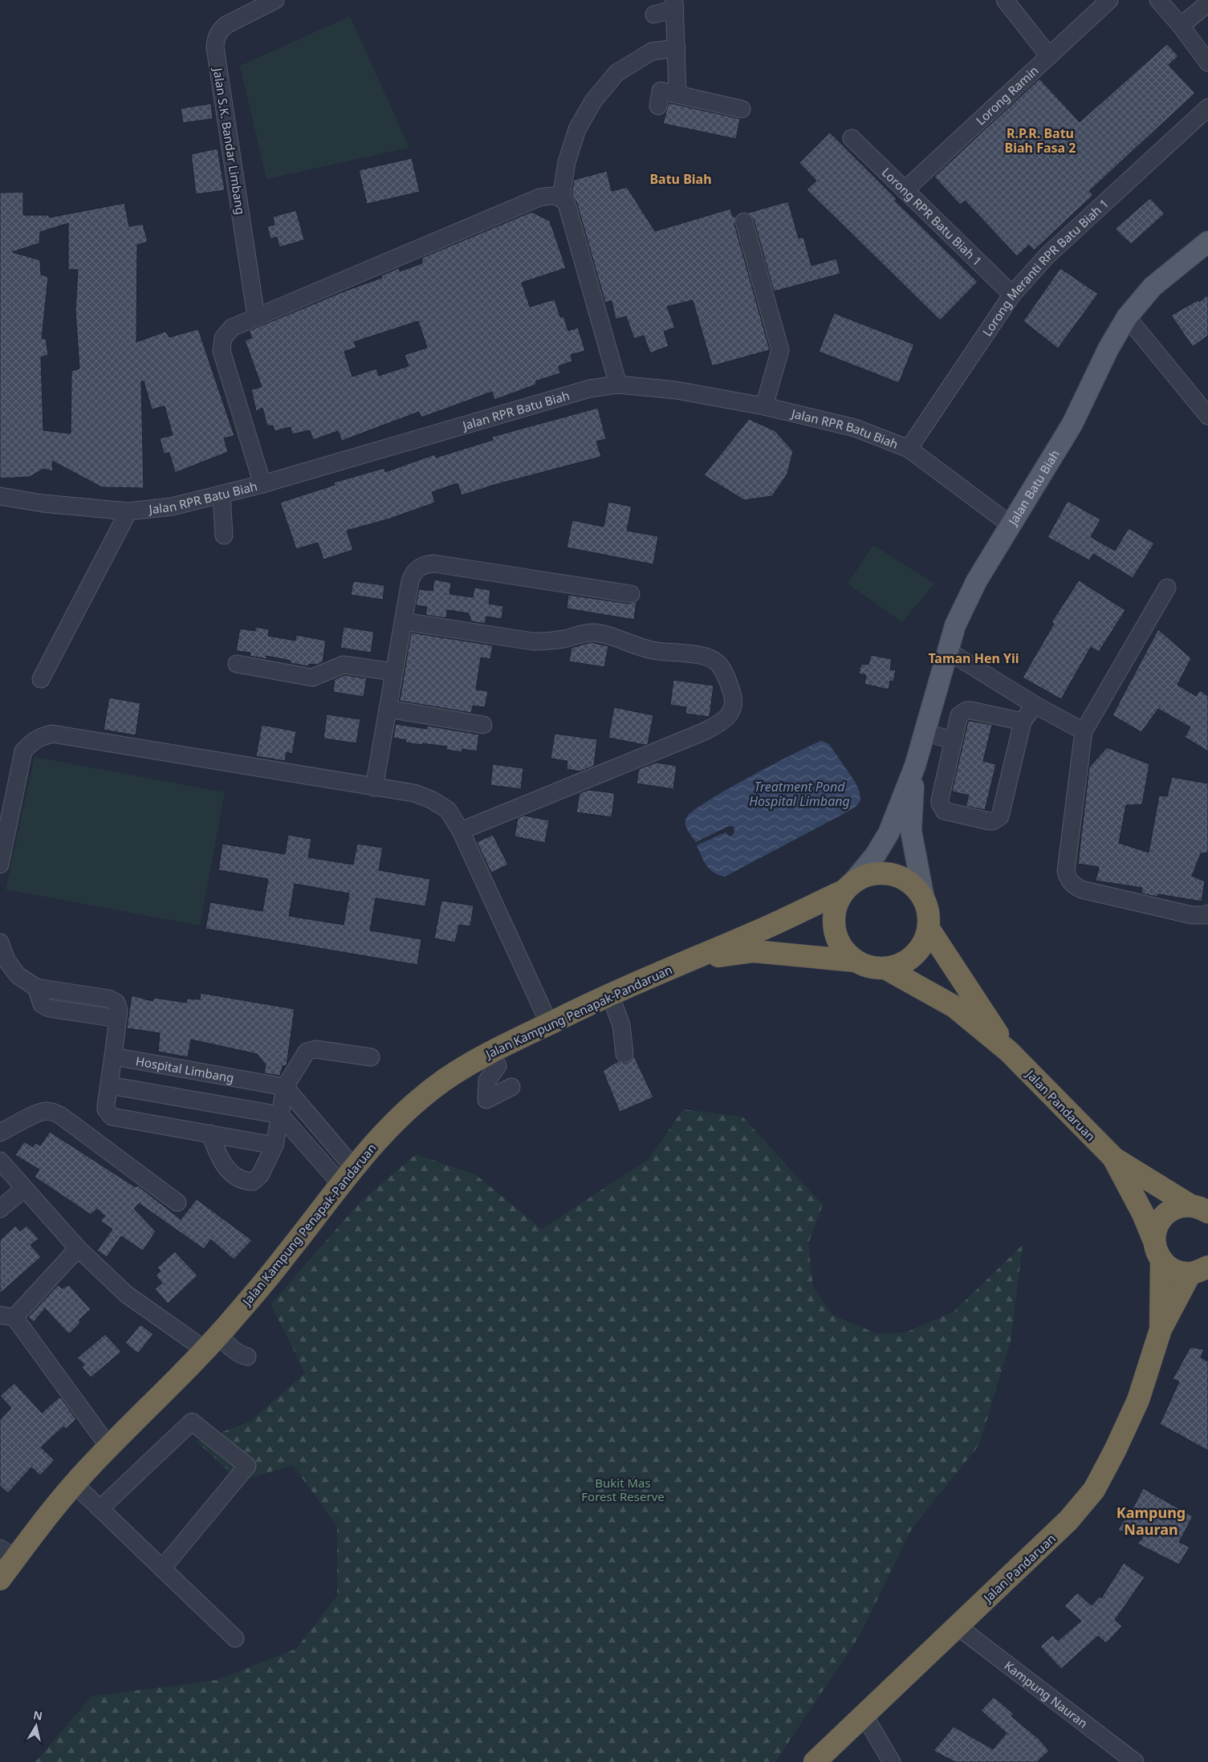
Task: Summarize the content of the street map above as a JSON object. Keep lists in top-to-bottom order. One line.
{"streets":{"highway":["Jalan Kampung Penapak-Pandaruan","Jalan Pandaruan"],"main road":["Jalan Batu Biah"],"street":["Lorong Ramin","Jalan S.K. Bandar Limbang","Lorong RPR Batu Biah 1","Lorong Meranti RPR Batu Biah 1","Jalan RPR Batu Biah","Hospital Limbang","Kampung Nauran"]},"crossings":[["Lorong Ramin","Lorong RPR Batu Biah 1"],["Lorong RPR Batu Biah 1","Lorong Meranti RPR Batu Biah 1"],["Lorong Meranti RPR Batu Biah 1","Jalan RPR Batu Biah"],["Jalan RPR Batu Biah","Jalan Batu Biah"],["Jalan Kampung Penapak-Pandaruan","Jalan Pandaruan"],["Jalan Pandaruan","Kampung Nauran"]],"districts":["R.P.R. Batu Biah Fasa 2","Batu Biah","Taman Hen Yii","Kampung Nauran"],"water":["Treatment Pond Hospital Limbang"],"parks":["Bukit Mas Forest Reserve"],"north":"top"}
